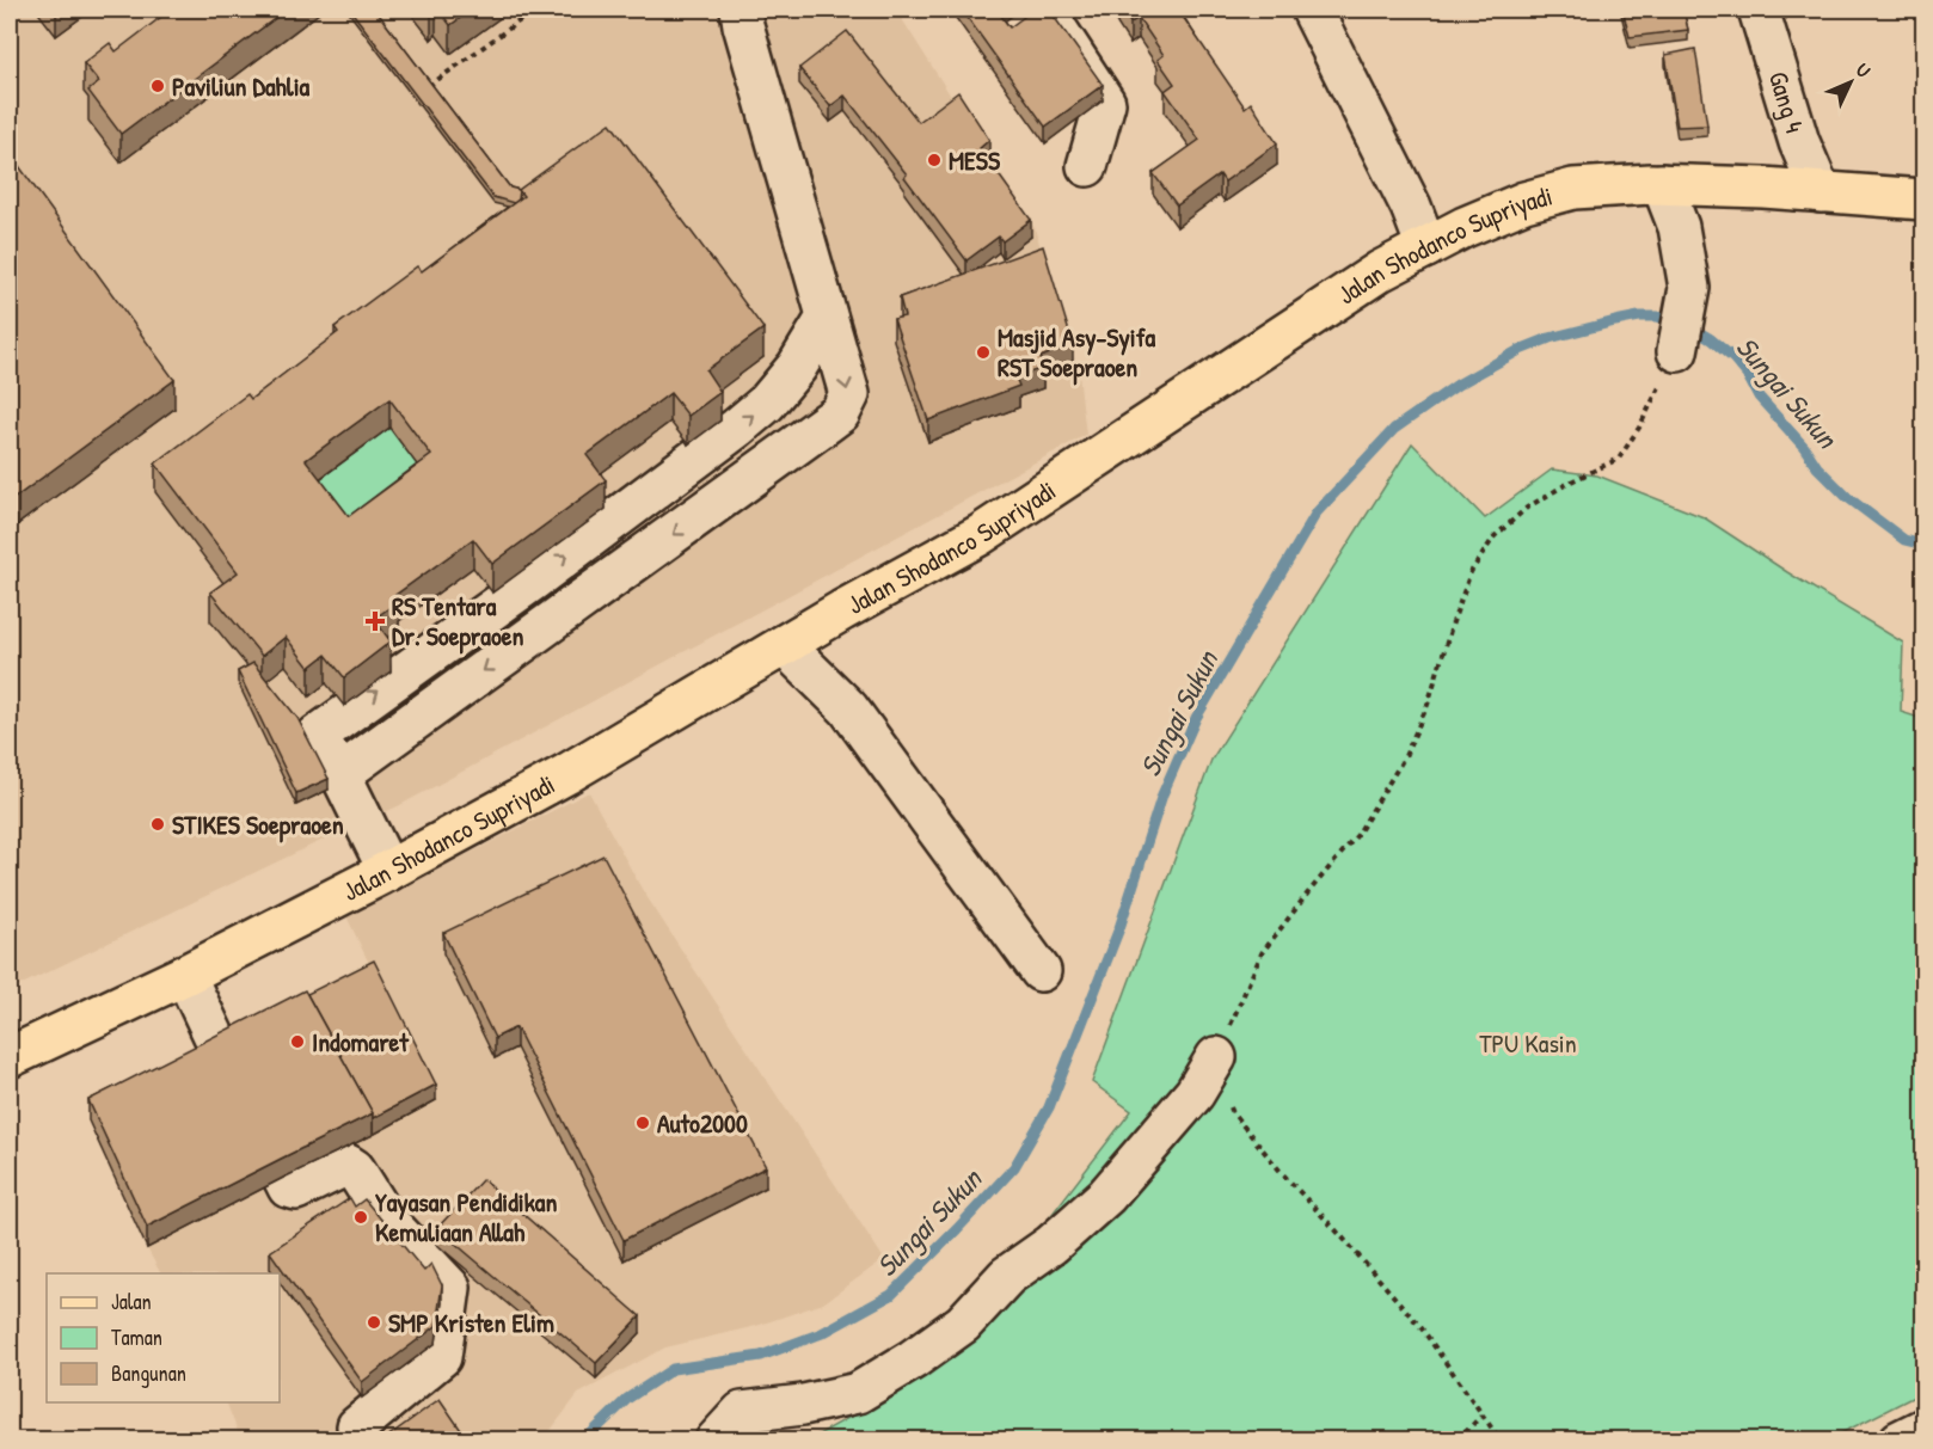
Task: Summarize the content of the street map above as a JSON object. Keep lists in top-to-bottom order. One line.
{"streets":{"main road":["Jalan Shodanco Supriyadi"],"street":["Gang 4"]},"crossings":[["Gang 4","Jalan Shodanco Supriyadi"]],"water":["Sungai Sukun"],"parks":["TPU Kasin"],"places":{"other":["Paviliun Dahlia","MESS","Masjid Asy-Syifa RST Soepraoen","STIKES Soepraoen","Indomaret","Auto2000","Yayasan Pendidikan Kemuliaan Allah","SMP Kristen Elim"],"health":["RS Tentara Dr. Soepraoen"]},"legend":["Jalan","Taman","Bangunan"],"north":"top right"}
